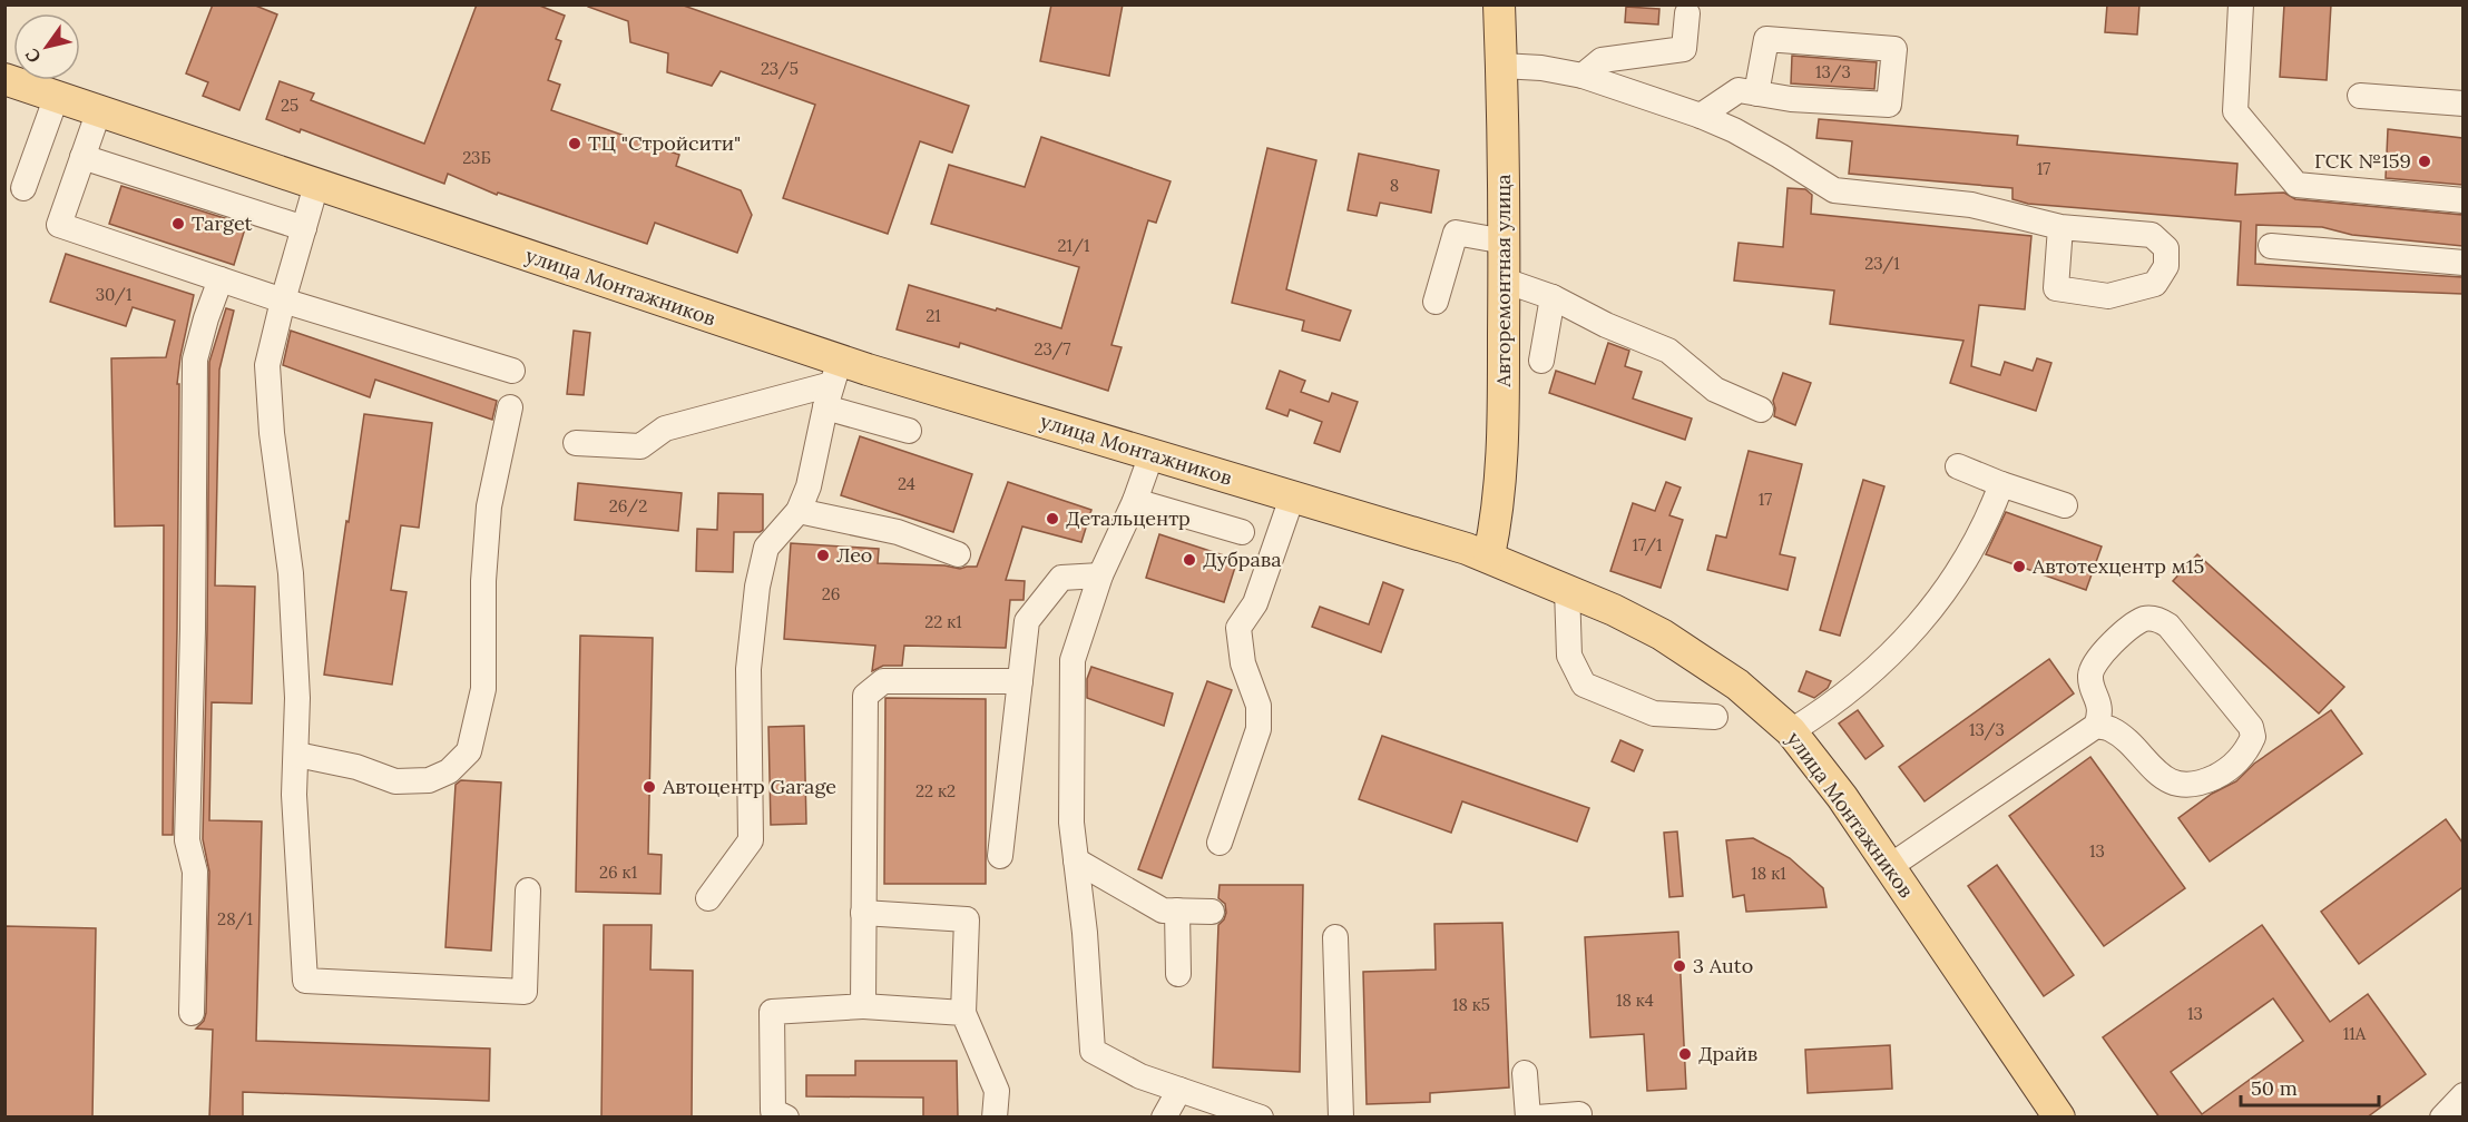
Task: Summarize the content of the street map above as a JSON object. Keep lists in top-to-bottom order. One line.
{"streets":{"main road":["Авторемонтная улица","улица Монтажников"]},"crossings":[["Авторемонтная улица","улица Монтажников"]],"places":["ТЦ \"Стройсити\"","ГСК №159","Target","Детальцентр","Лео","Дубрава","Автотехцентр м15","Автоцентр Garage","3 Auto","Драйв"],"house_numbers":["23/5","13/3","25","23Б","17","8","21/1","23/1","30/1","21","23/7","24","17","26/2","17/1","26","22 к1","13/3","22 к2","13","26 к1","18 к1","28/1","18 к4","18 к5","13","11А"],"scale_bar":"50 m","north":"bottom left"}
